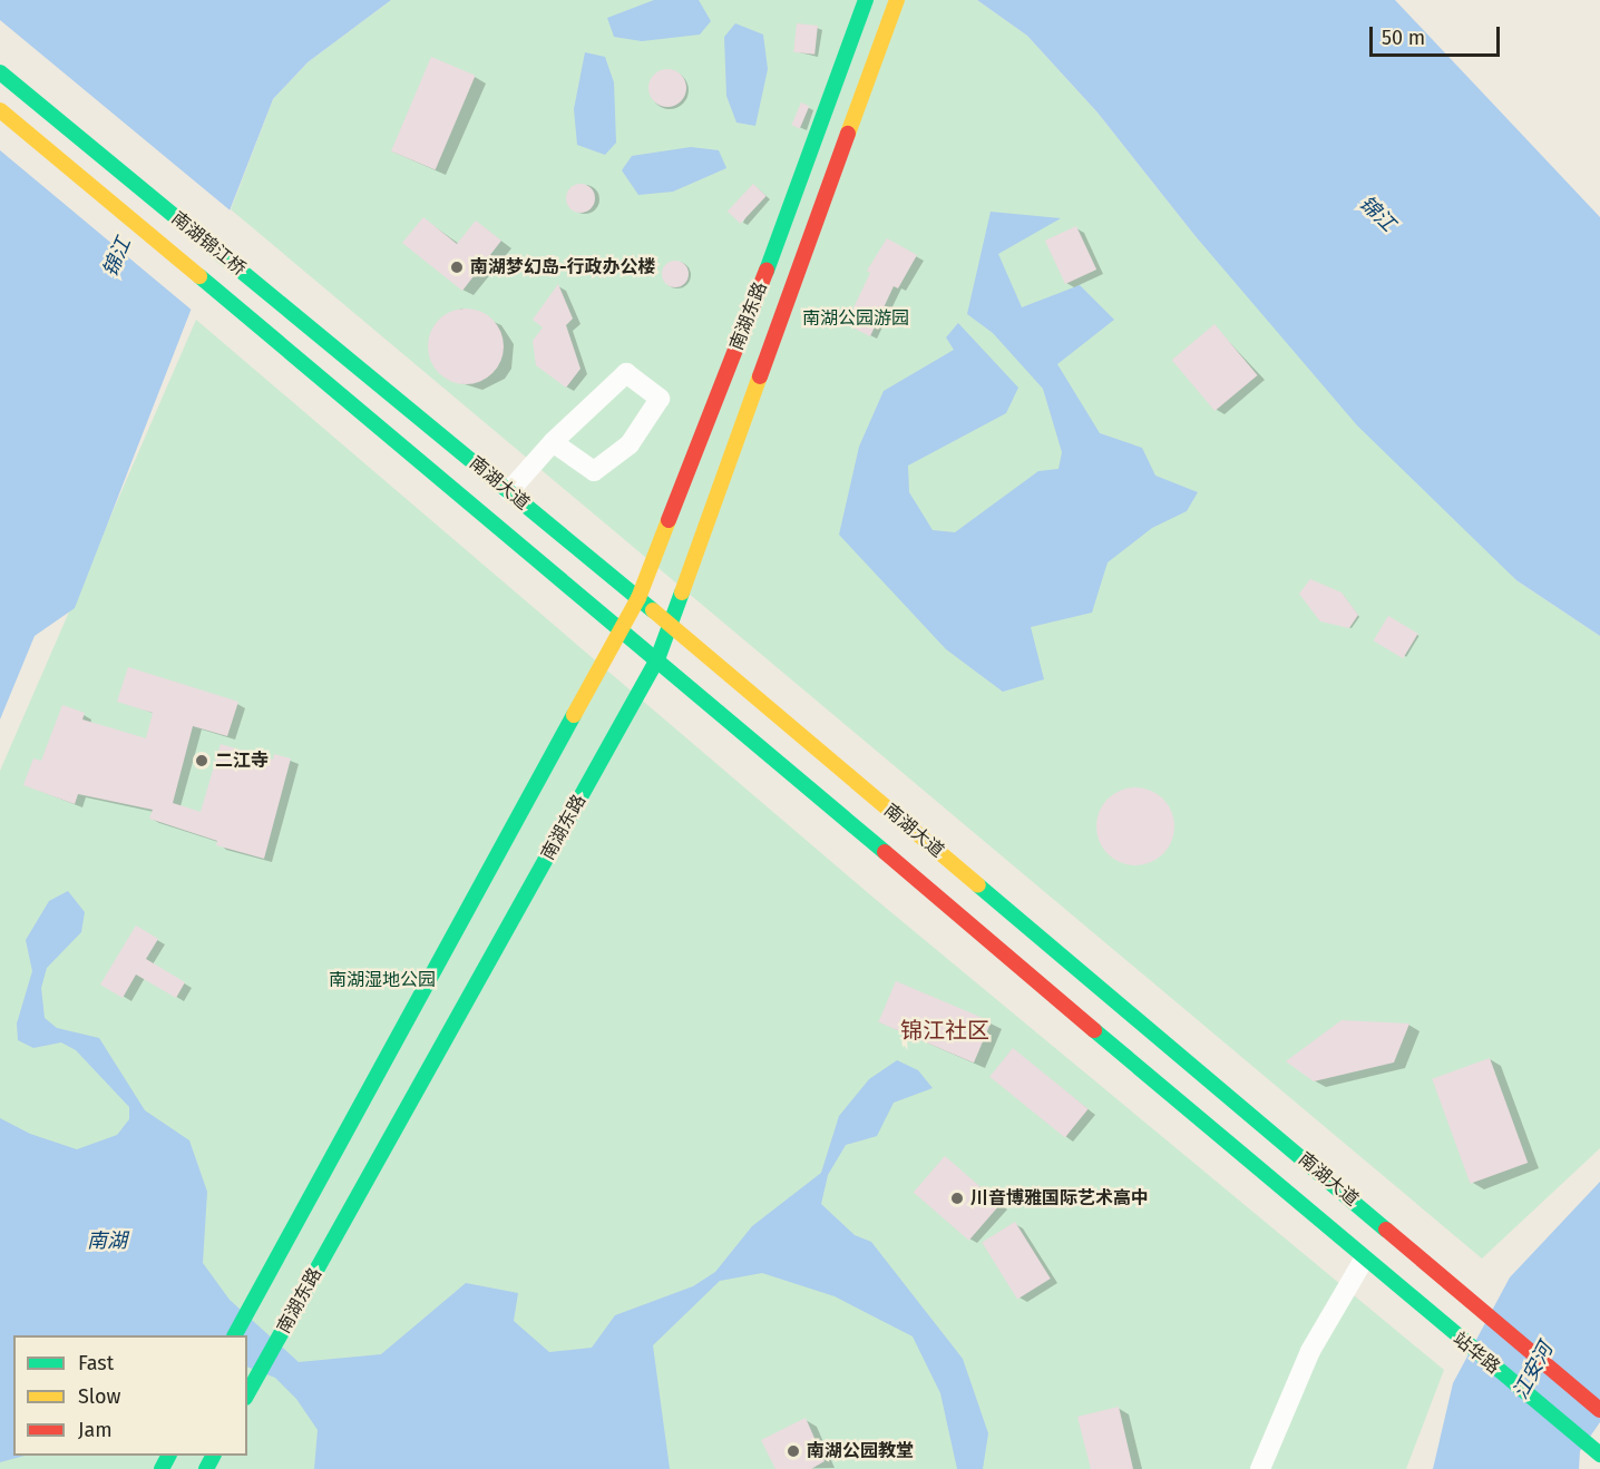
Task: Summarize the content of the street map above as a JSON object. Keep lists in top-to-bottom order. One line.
{"streets":{"main road":["南湖锦江桥","南湖东路","南湖大道","站华路"]},"crossings":[["南湖锦江桥","南湖大道"],["南湖东路","南湖大道"],["南湖大道","站华路"]],"districts":["锦江社区"],"water":["锦江","南湖","江安河"],"parks":["南湖公园游园","南湖湿地公园"],"places":["南湖梦幻岛-行政办公楼","二江寺","川音博雅国际艺术高中","南湖公园教堂"],"legend":["Fast","Slow","Jam"],"scale_bar":"50 m"}
